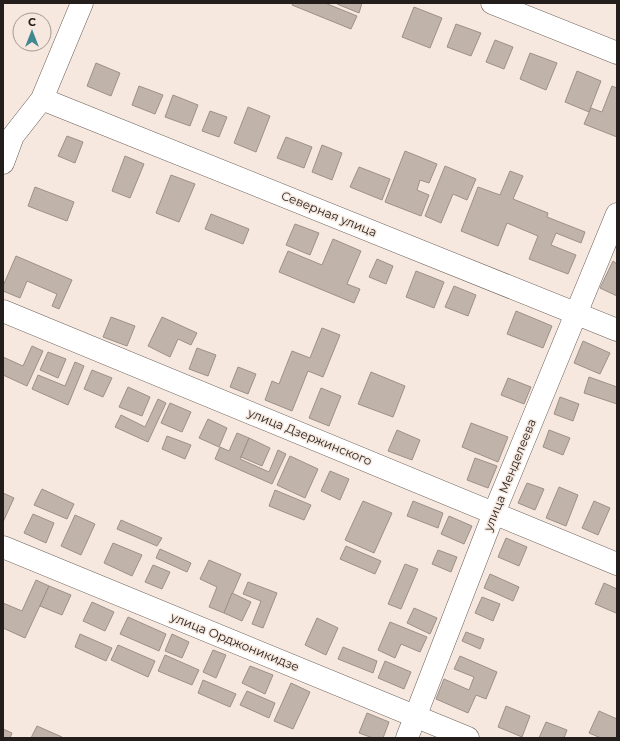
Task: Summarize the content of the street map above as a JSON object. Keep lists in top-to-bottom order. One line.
{"streets":{"street":["Северная улица","улица Дзержинского","улица Менделеева","улица Орджоникидзе"]},"crossings":[["Северная улица","улица Менделеева"],["улица Дзержинского","улица Менделеева"],["улица Менделеева","улица Орджоникидзе"]],"north":"top"}
